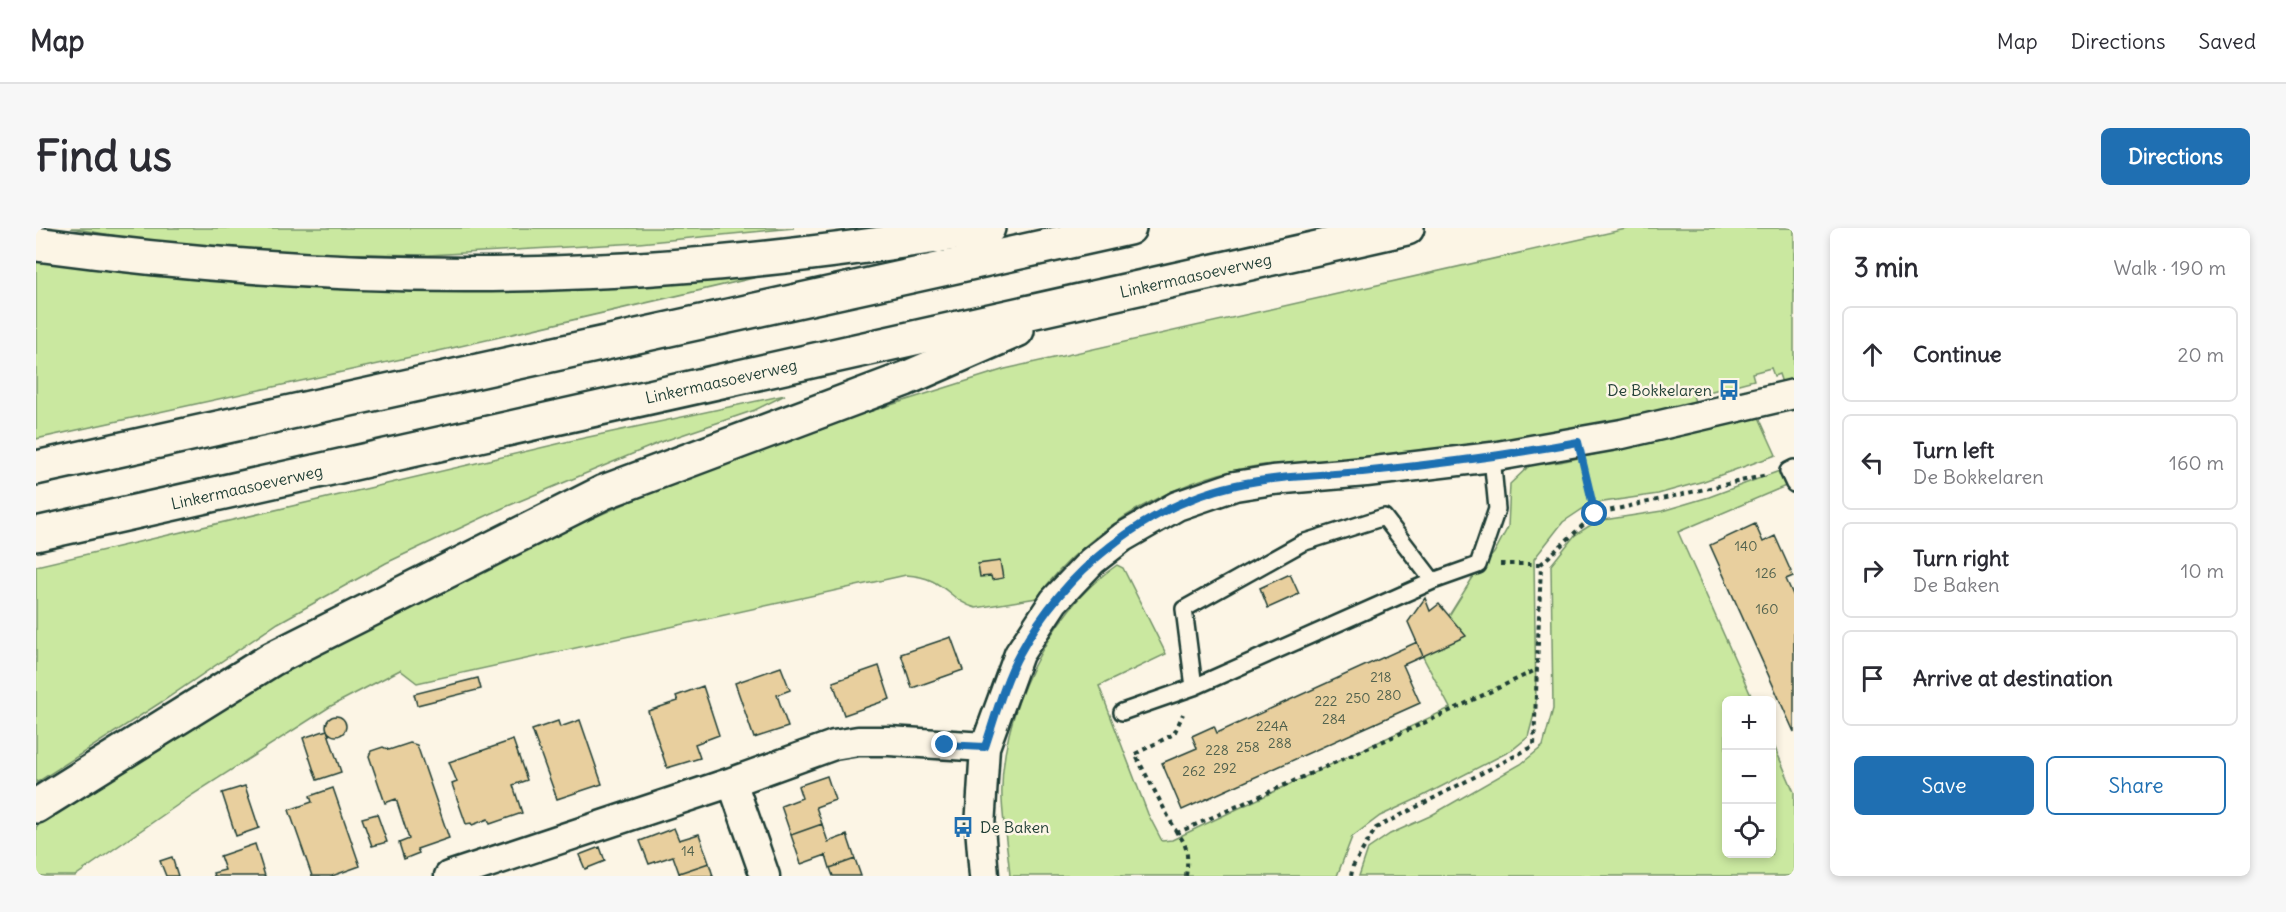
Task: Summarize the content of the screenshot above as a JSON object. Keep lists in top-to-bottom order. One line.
{"streets":{"highway":["Linkermaasoeverweg"]},"places":{"bus stop":["De Bokkelaren","De Baken"]},"house_numbers":["140","126","160","218","280","250","222","284","224A","288","258","228","292","262","14"],"page":{"header":"Map","nav":["Map","Directions","Saved"],"buttons":["Directions",["Save","Share"]],"title":"Find us","heading":["3 min","Walk · 190 m"],"list":[["Continue","20 m"],["Turn left","De Bokkelaren","160 m"],["Turn right","De Baken","10 m"],"Arrive at destination"],"map_buttons":["+","−"]}}
